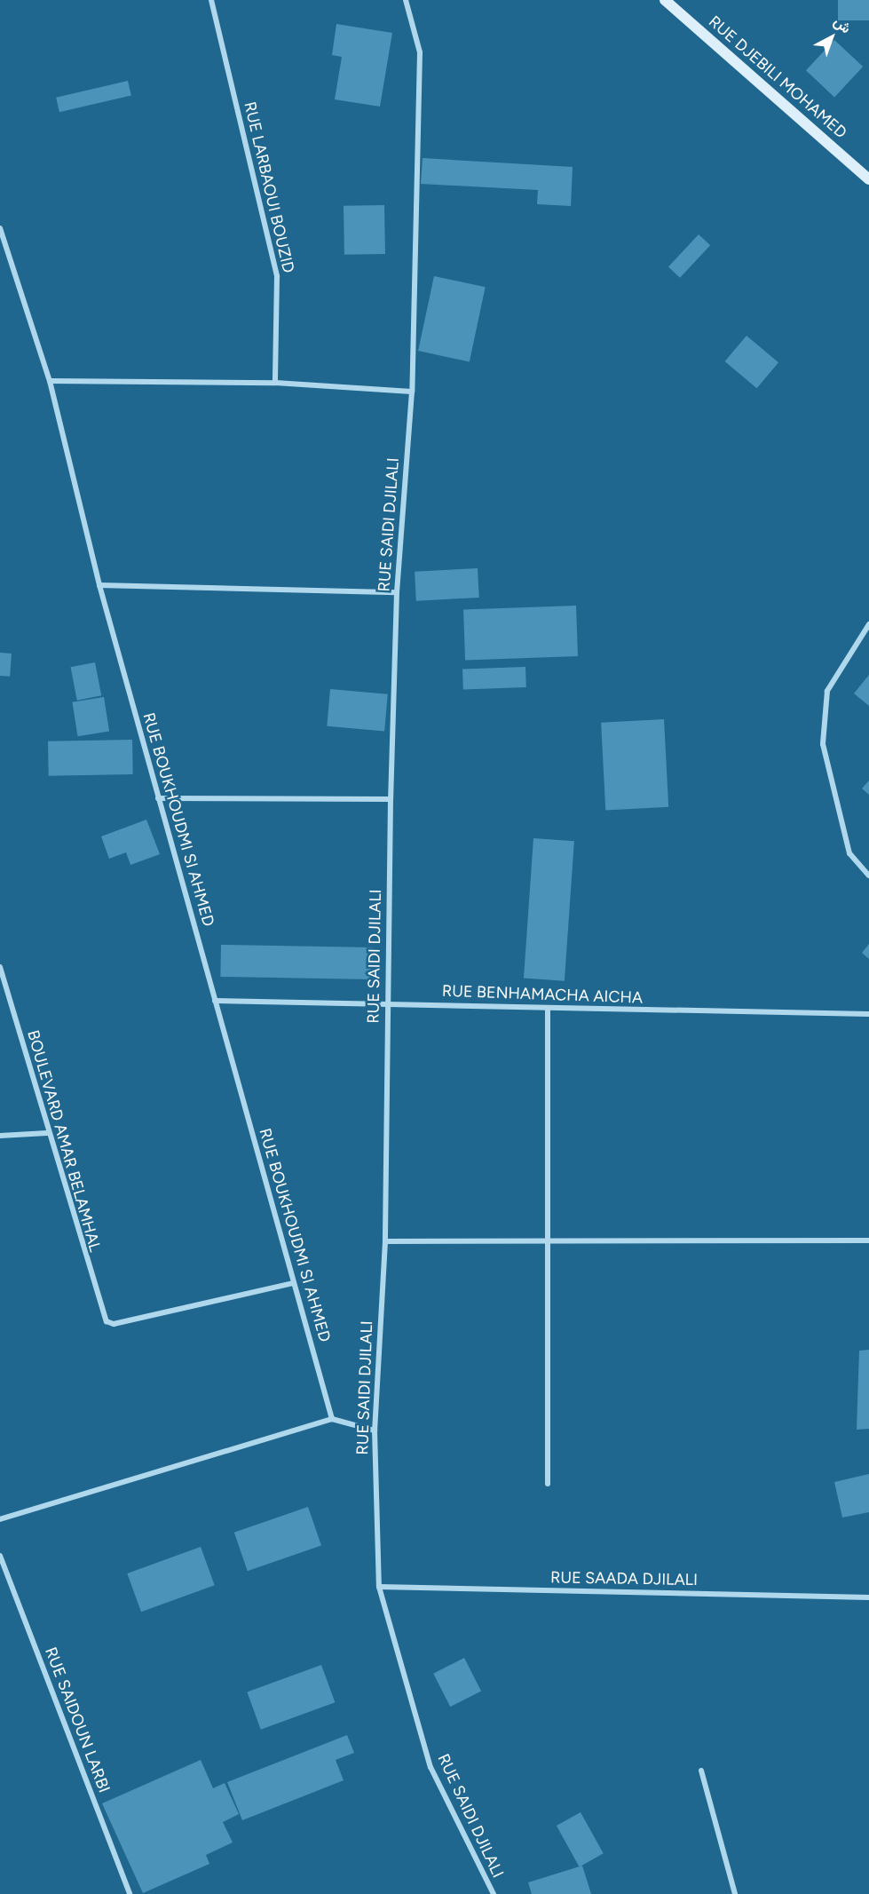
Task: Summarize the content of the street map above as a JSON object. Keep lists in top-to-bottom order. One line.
{"streets":{"main road":["RUE DJEBILI MOHAMED"],"street":["RUE LARBAOUI BOUZID","RUE SAIDI DJILALI","RUE BOUKHOUDMI SI AHMED","RUE BENHAMACHA AICHA","BOULEVARD AMAR BELAMHAL","RUE SAADA DJILALI","RUE SAIDOUN LARBI"]},"crossings":[["RUE SAIDI DJILALI","RUE BENHAMACHA AICHA"],["RUE SAIDI DJILALI","RUE SAADA DJILALI"],["RUE BOUKHOUDMI SI AHMED","RUE BENHAMACHA AICHA"],["RUE BOUKHOUDMI SI AHMED","BOULEVARD AMAR BELAMHAL"]],"north":"top right"}
